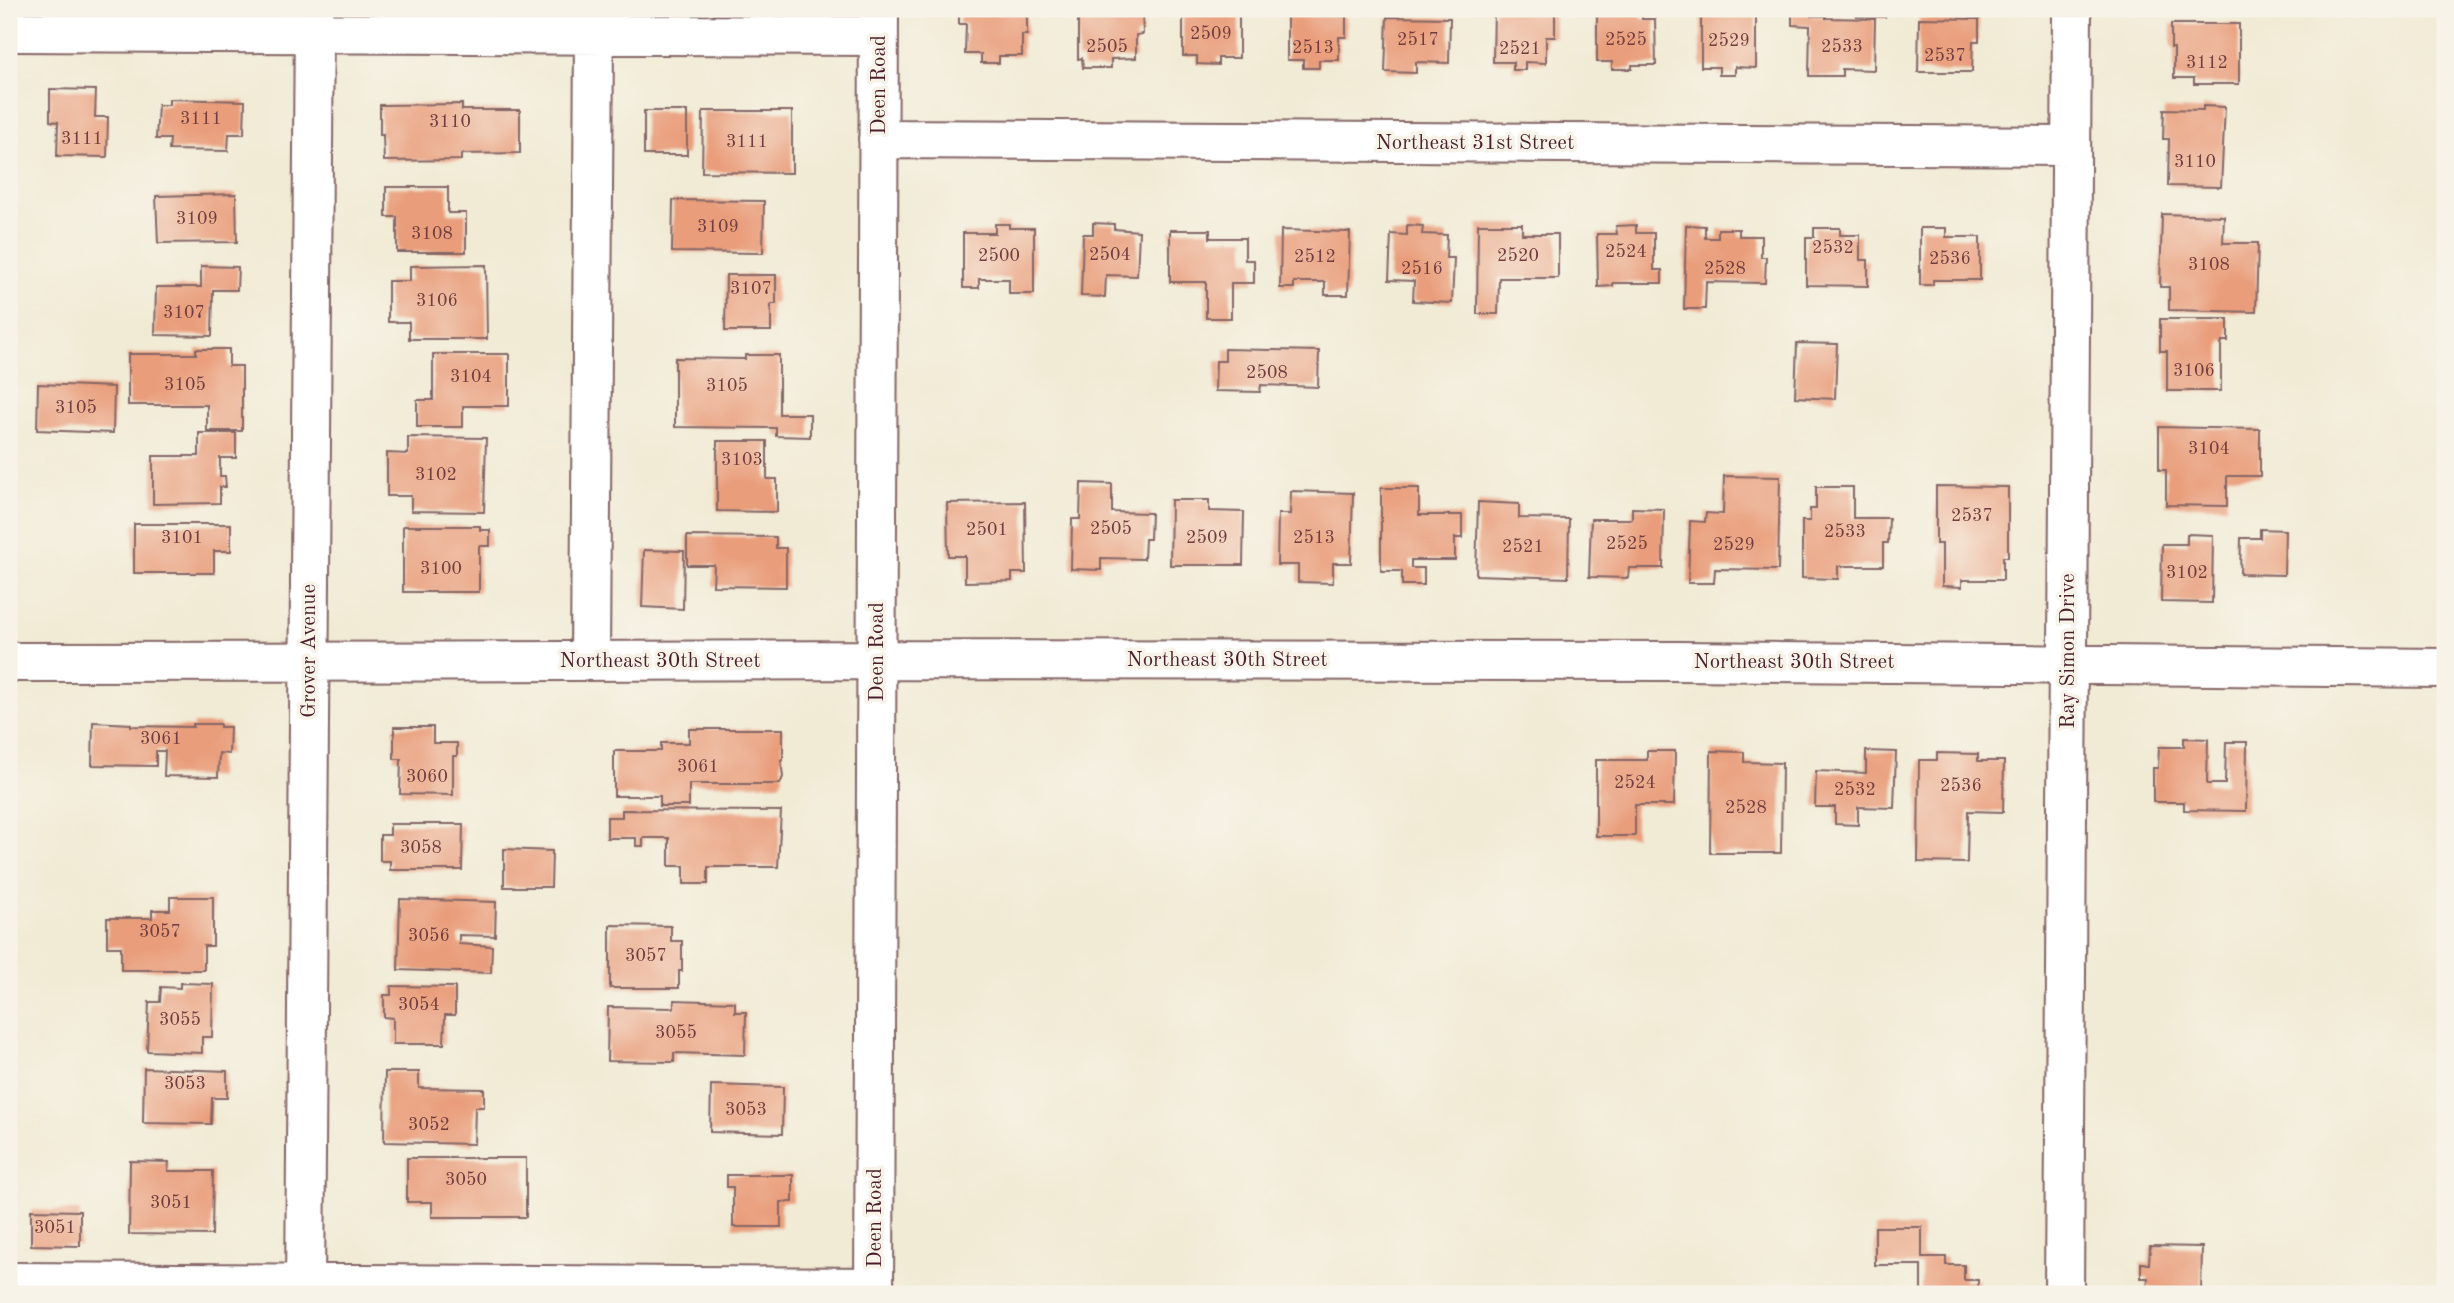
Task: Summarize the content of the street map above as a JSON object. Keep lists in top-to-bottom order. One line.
{"streets":{"street":["Deen Road","Northeast 31st Street","Grover Avenue","Ray Simon Drive","Northeast 30th Street"]},"crossings":[["Deen Road","Northeast 31st Street"],["Deen Road","Northeast 30th Street"],["Northeast 31st Street","Ray Simon Drive"],["Grover Avenue","Northeast 30th Street"],["Ray Simon Drive","Northeast 30th Street"]],"house_numbers":["2509","2517","2525","2529","2505","2533","2513","2521","2537","3112","3111","3110","3111","3111","3110","3109","3109","3108","2532","2524","2504","2500","2520","2512","2536","3108","2516","2528","3107","3106","3107","3106","2508","3104","3105","3105","3105","3104","3103","3102","2537","2505","2501","2533","3101","2509","2513","2525","2529","2521","3100","3102","3061","3061","3060","2524","2536","2532","2528","3058","3057","3056","3057","3054","3055","3055","3053","3053","3052","3050","3051","3051"]}
